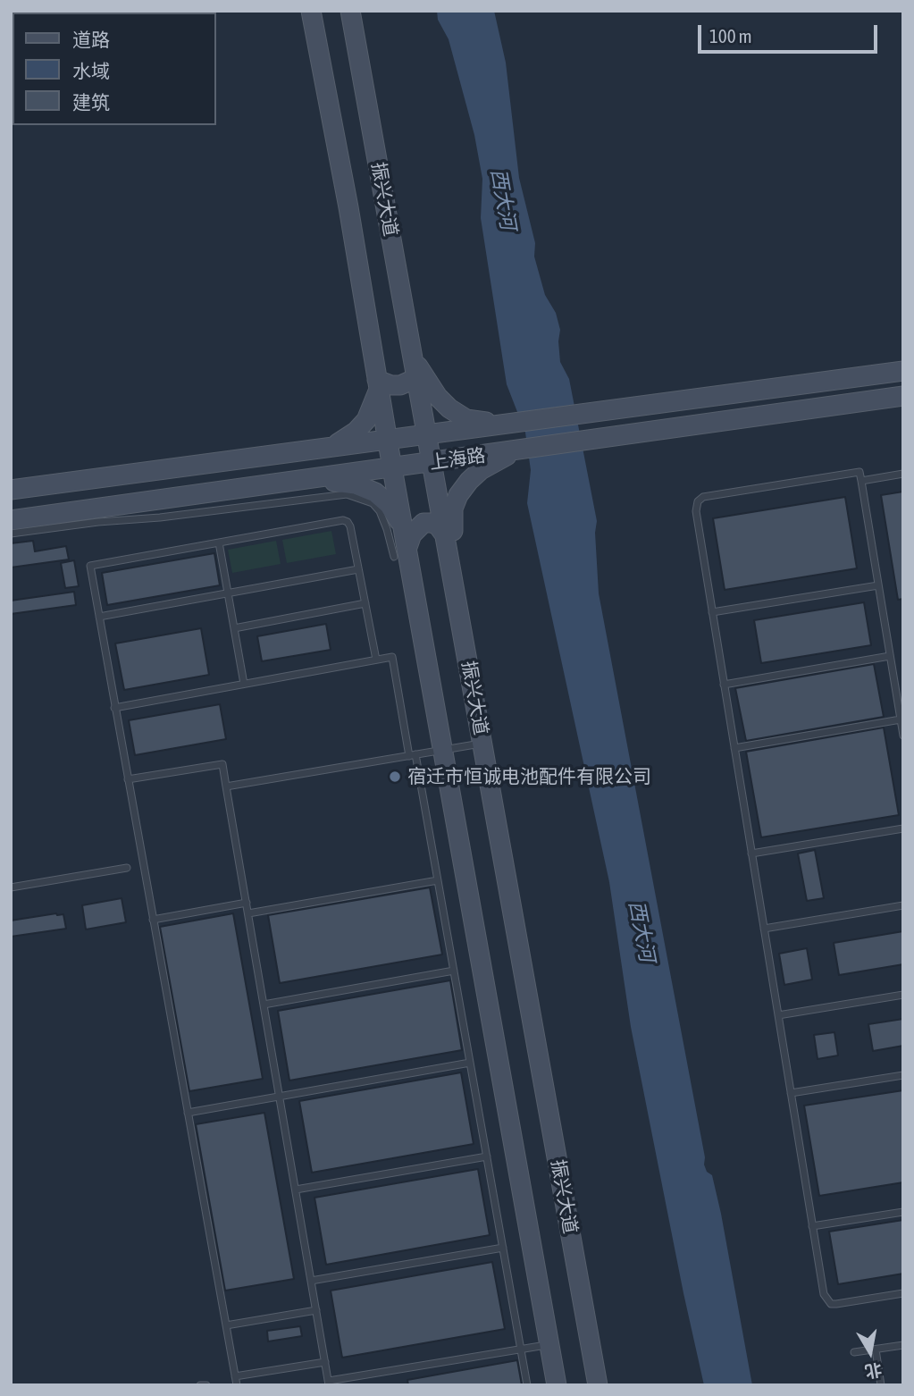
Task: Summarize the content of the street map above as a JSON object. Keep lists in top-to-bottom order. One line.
{"streets":{"main road":["振兴大道","上海路"]},"crossings":[["振兴大道","上海路"]],"water":["西大河"],"places":["宿迁市恒诚电池配件有限公司"],"legend":["道路","水域","建筑"],"scale_bar":"100 m","north":"bottom"}
